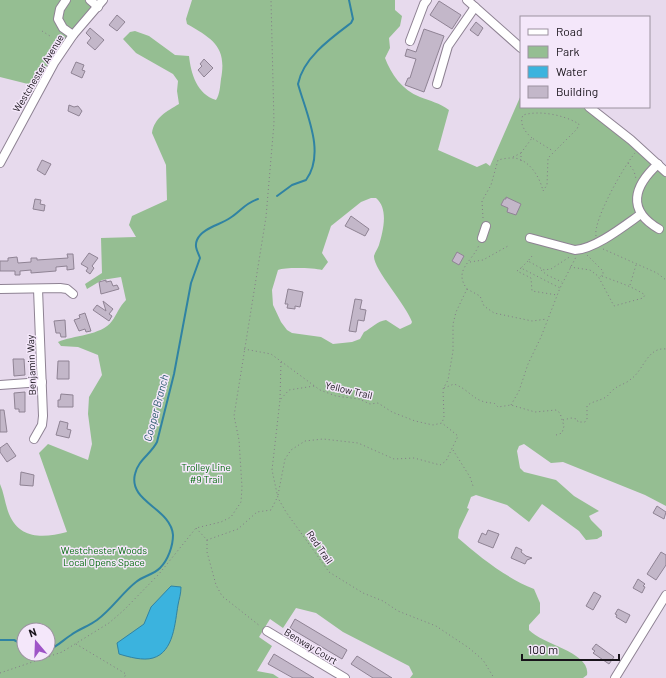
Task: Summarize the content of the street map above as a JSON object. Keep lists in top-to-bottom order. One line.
{"streets":{"street":["Westchester Avenue","Benjamin Way","Benway Court"],"path":["Yellow Trail","Red Trail"]},"crossings":[["Yellow Trail","Red Trail"]],"water":["Cooper Branch"],"parks":["Trolley Line #9 Trail","Westchester Woods Local Opens Space"],"legend":["Road","Park","Water","Building"],"scale_bar":"100 m","north":"top"}
